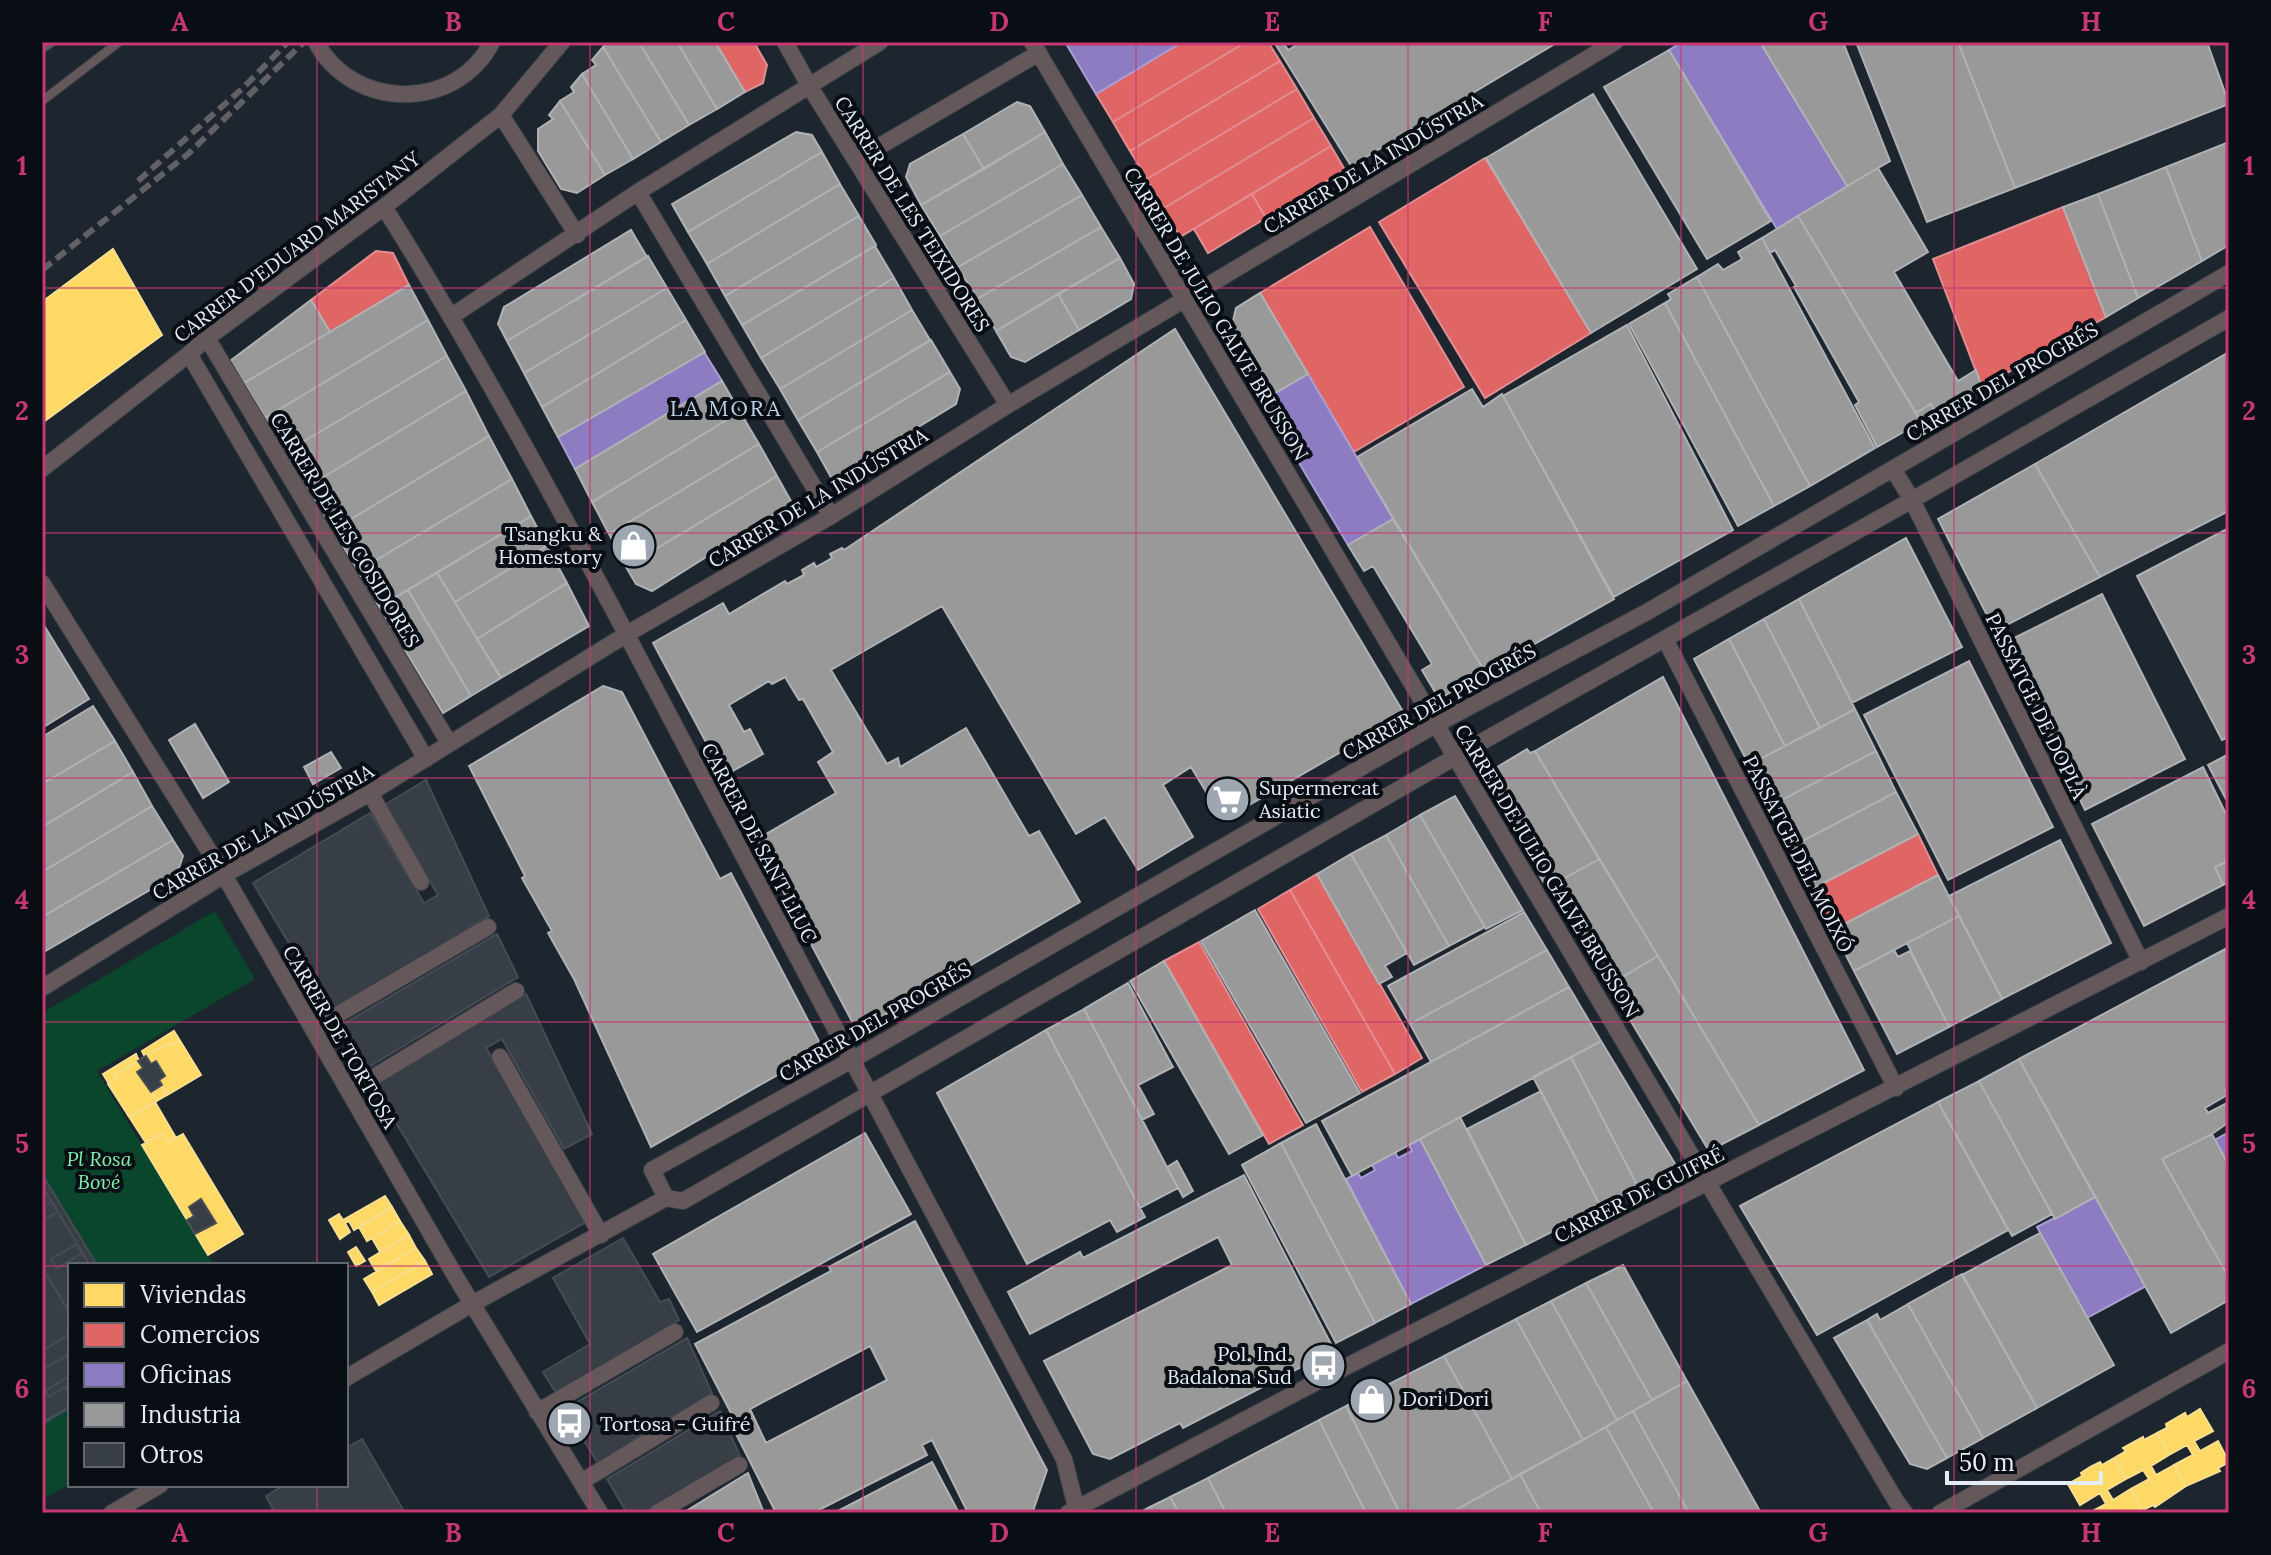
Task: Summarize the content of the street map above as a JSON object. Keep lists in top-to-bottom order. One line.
{"streets":{"street":["CARRER DE LA INDÚSTRIA","CARRER DE LES TEIXIDORES","CARRER D'EDUARD MARISTANY","CARRER DE JULIO GALVE BRUSSON","CARRER DEL PROGRÉS","CARRER DE LES COSIDORES","PASSATGE DE DOPLÀ","CARRER DE SANT LLUC","PASSATGE DEL MOIXÓ","CARRER DE TORTOSA","CARRER DE GUIFRÉ"]},"crossings":[["CARRER DE LA INDÚSTRIA","CARRER DE LES TEIXIDORES"],["CARRER DE LA INDÚSTRIA","CARRER DE JULIO GALVE BRUSSON"],["CARRER DE LA INDÚSTRIA","CARRER DE LES COSIDORES"],["CARRER DE LA INDÚSTRIA","CARRER DE SANT LLUC"],["CARRER DE LA INDÚSTRIA","CARRER DE TORTOSA"],["CARRER D'EDUARD MARISTANY","CARRER DE LES COSIDORES"],["CARRER D'EDUARD MARISTANY","CARRER DE SANT LLUC"],["CARRER DE JULIO GALVE BRUSSON","CARRER DEL PROGRÉS"],["CARRER DE JULIO GALVE BRUSSON","CARRER DE GUIFRÉ"],["CARRER DEL PROGRÉS","PASSATGE DE DOPLÀ"],["CARRER DEL PROGRÉS","CARRER DE SANT LLUC"],["PASSATGE DE DOPLÀ","CARRER DE GUIFRÉ"],["CARRER DE SANT LLUC","CARRER DE GUIFRÉ"],["PASSATGE DEL MOIXÓ","CARRER DE GUIFRÉ"]],"districts":["LA MORA"],"parks":["Pl Rosa Bové"],"places":{"shop":["Tsangku & Homestory","Dori Dori"],"supermarket":["Supermercat Asiatic"],"bus stop":["Pol. Ind. Badalona Sud","Tortosa - Guifré"]},"legend":["Viviendas","Comercios","Oficinas","Industria","Otros"],"scale_bar":"50 m","grid":{"columns":["A","B","C","D","E","F","G","H"],"rows":["1","2","3","4","5","6"]}}
